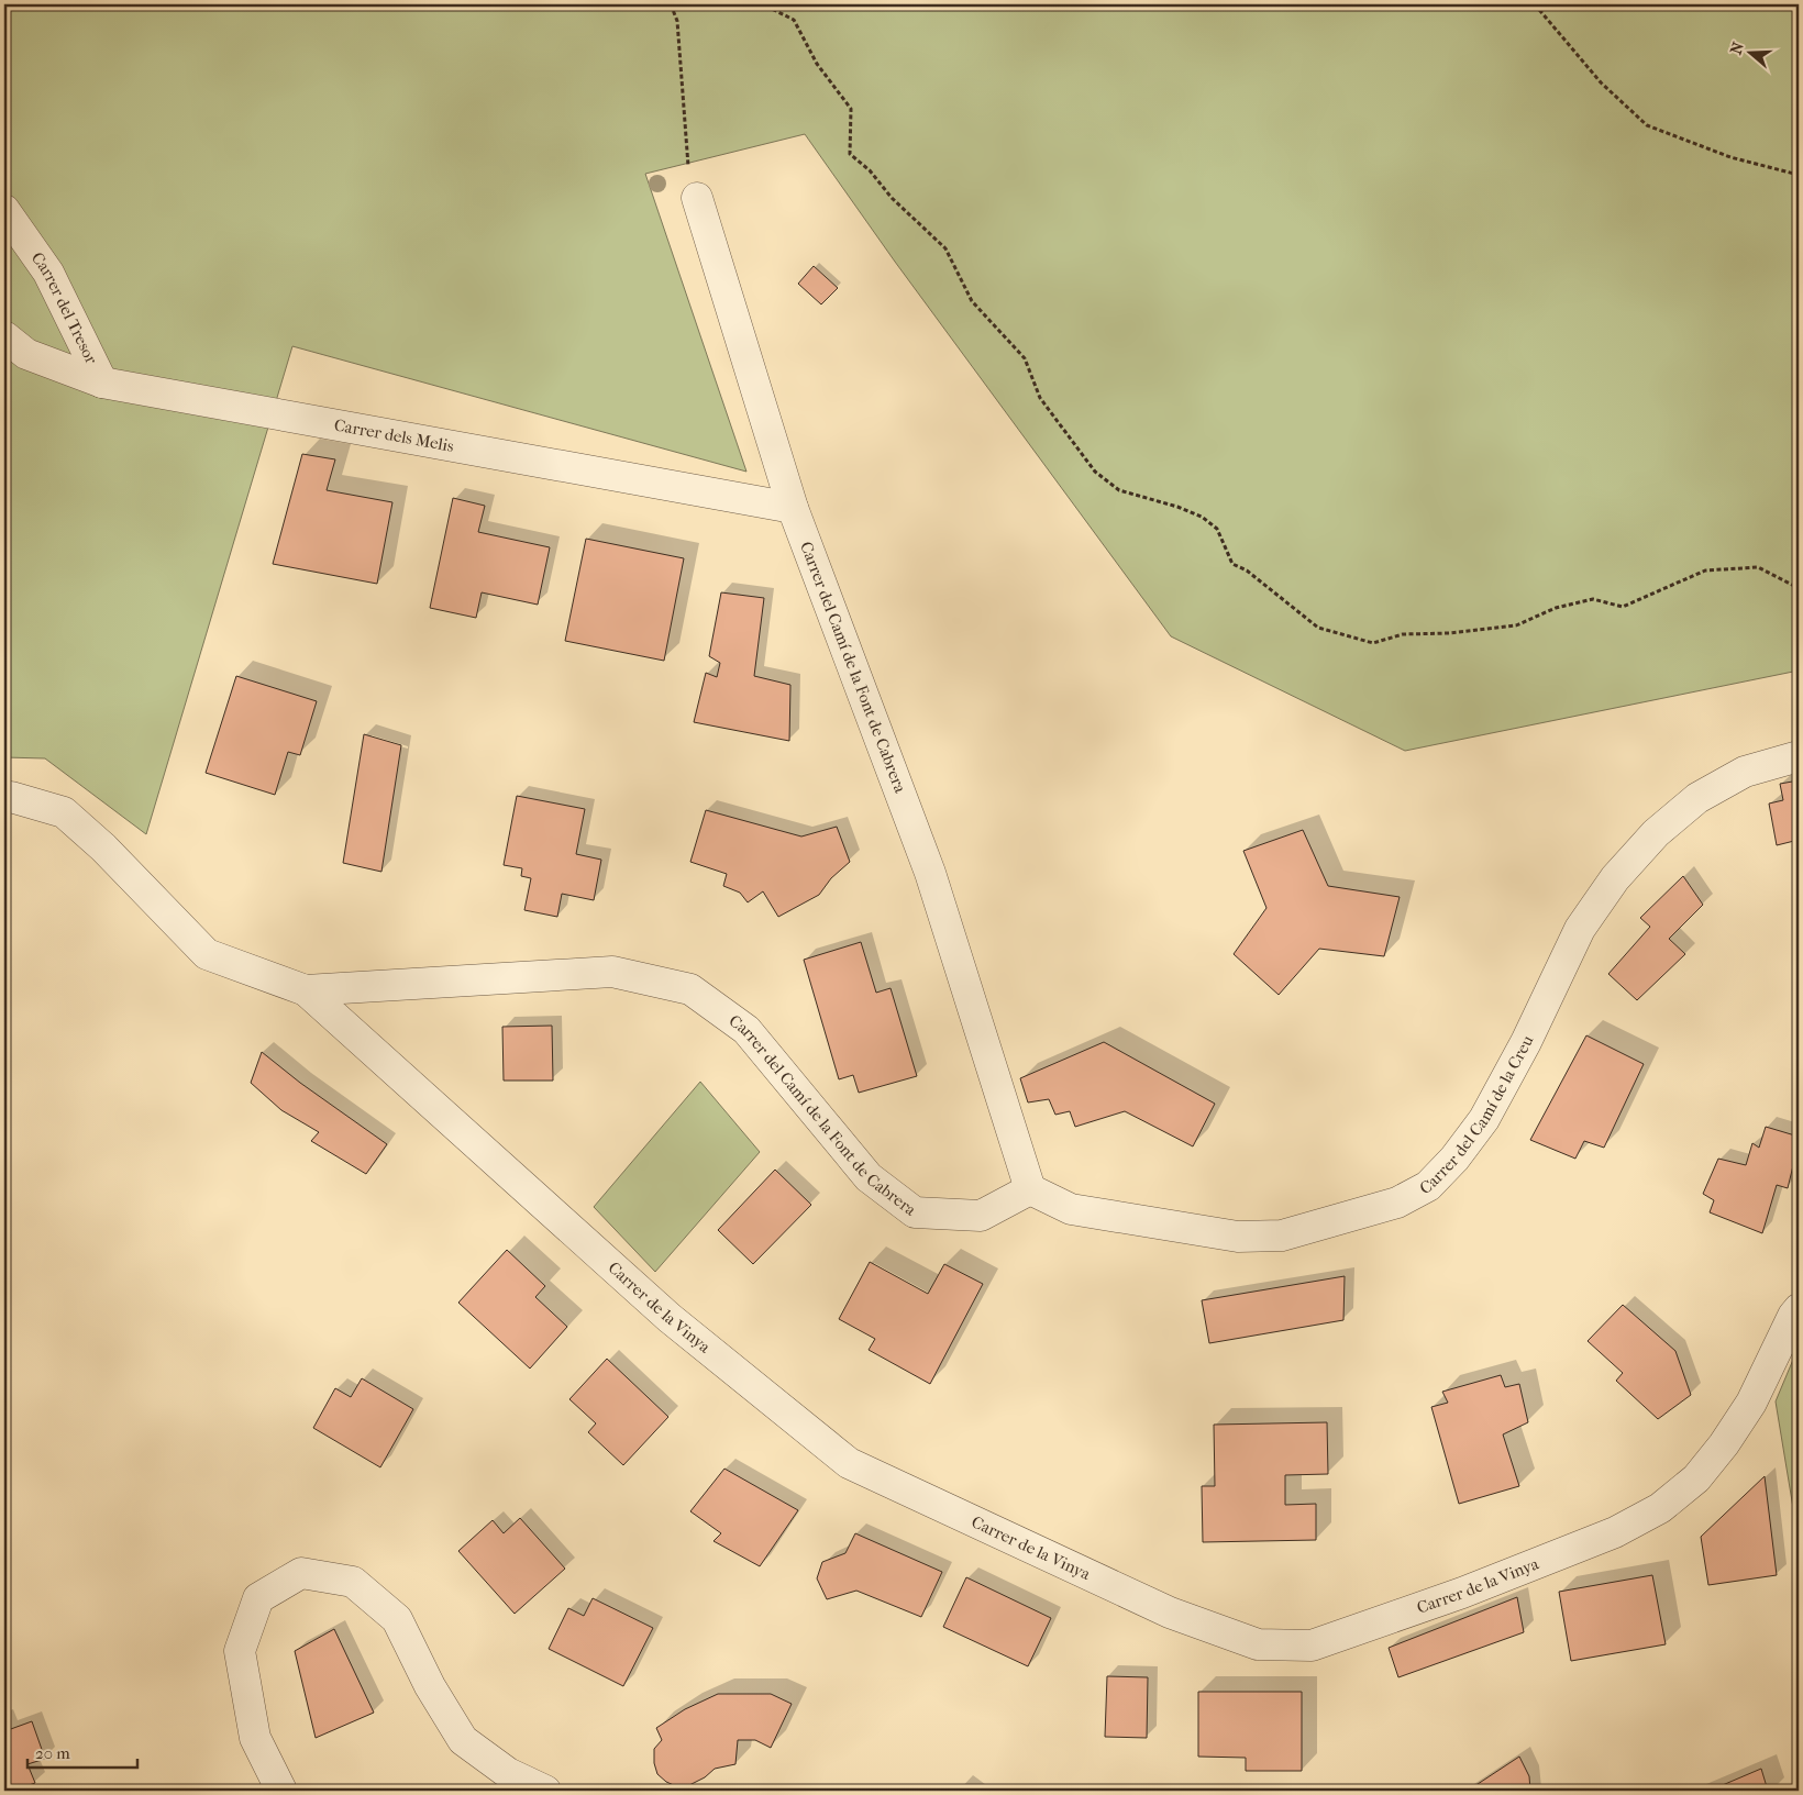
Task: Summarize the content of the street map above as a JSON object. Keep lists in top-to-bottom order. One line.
{"streets":{"street":["Carrer del Tresor","Carrer dels Melis","Carrer del Camí de la Font de Cabrera","Carrer del Camí de la Creu","Carrer de la Vinya"]},"crossings":[["Carrer del Tresor","Carrer dels Melis"],["Carrer dels Melis","Carrer del Camí de la Font de Cabrera"],["Carrer del Camí de la Font de Cabrera","Carrer del Camí de la Creu"],["Carrer del Camí de la Font de Cabrera","Carrer de la Vinya"]],"scale_bar":"20 m","north":"left"}
